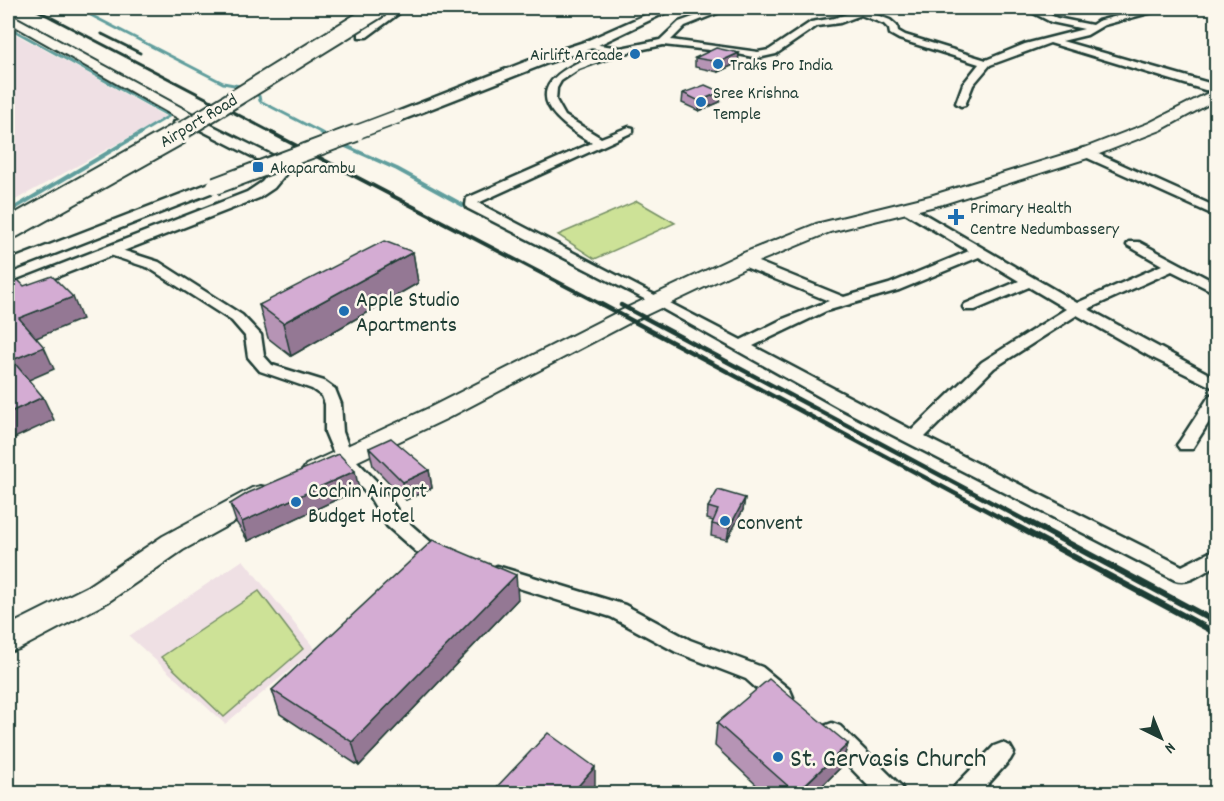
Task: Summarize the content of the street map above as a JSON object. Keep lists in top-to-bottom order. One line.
{"streets":{"main road":["Airport Road"]},"places":{"other":["Airlift Arcade","Traks Pro India","Sree Krishna Temple","Apple Studio Apartments","Cochin Airport Budget Hotel","convent","St. Gervasis Church"],"transit":["Akaparambu"],"health":["Primary Health Centre Nedumbassery"]},"north":"bottom right"}
